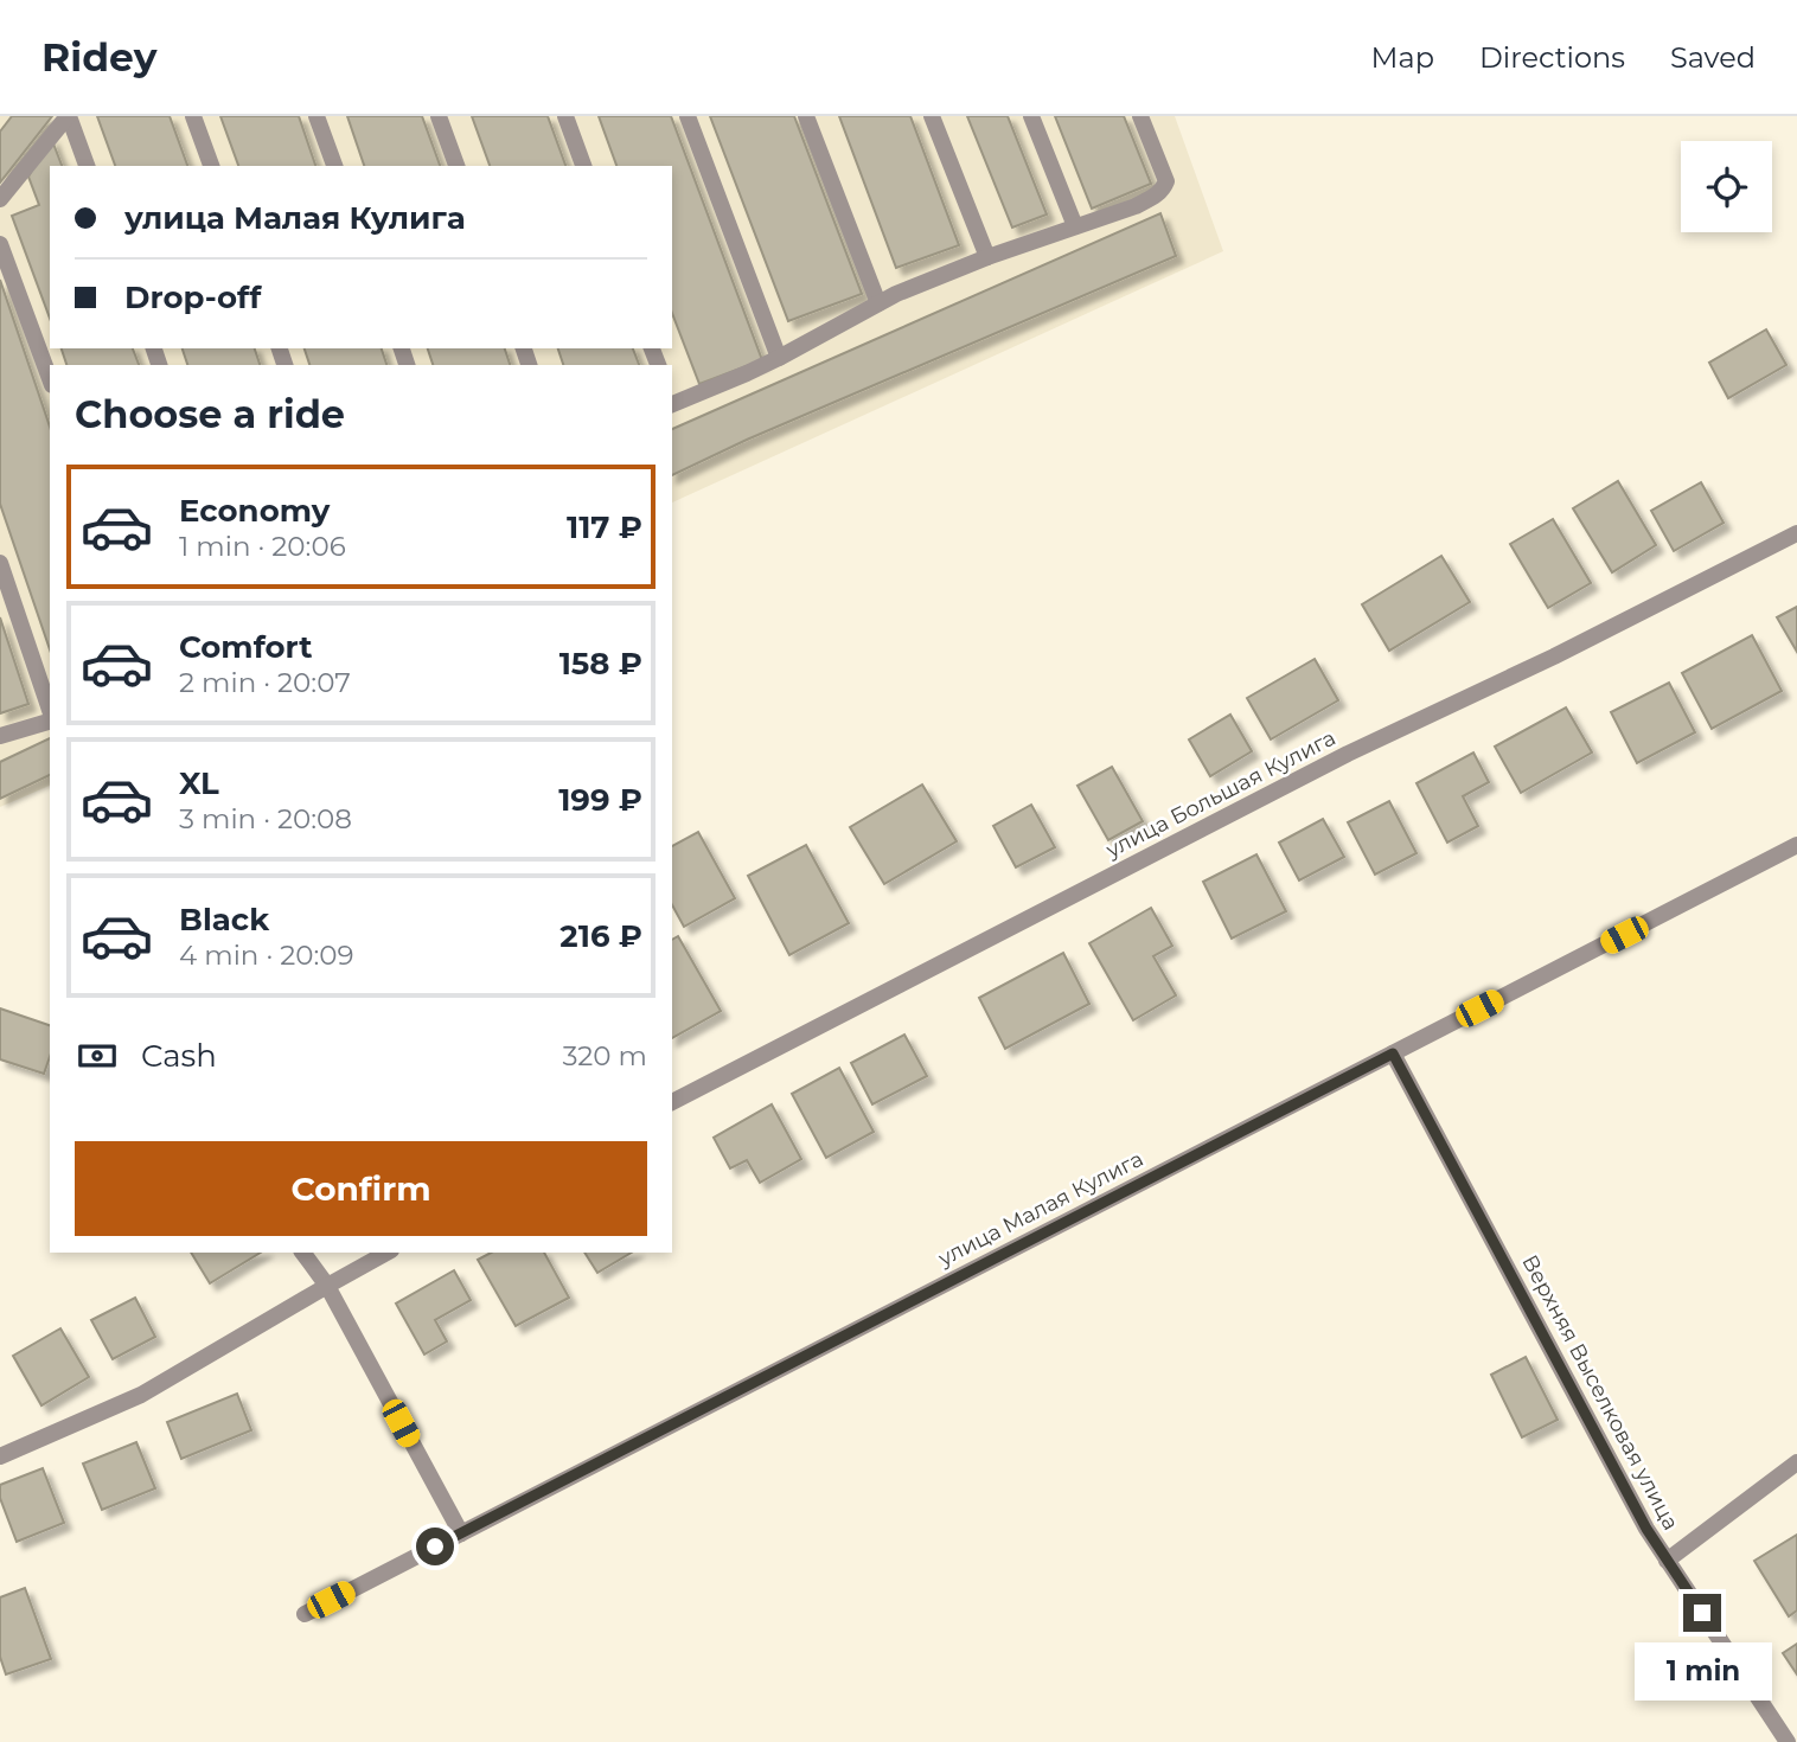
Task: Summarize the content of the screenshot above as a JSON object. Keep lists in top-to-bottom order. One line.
{"streets":{"street":["улица Большая Кулига","улица Малая Кулига","Верхняя Выселковая улица"]},"crossings":[["улица Малая Кулига","Верхняя Выселковая улица"]],"page":{"header":"Ridey","nav":["Map","Directions","Saved"],"banner":["улица Малая Кулига","Drop-off"],"heading":"Choose a ride","list":[{"name":"Economy","note":"1 min · 20:06","value":"117 ₽"},{"name":"Comfort","note":"2 min · 20:07","value":"158 ₽"},{"name":"XL","note":"3 min · 20:08","value":"199 ₽"},{"name":"Black","note":"4 min · 20:09","value":"216 ₽"}],"pay":["Cash","320 m"],"buttons":"Confirm","bubble":"1 min"}}
